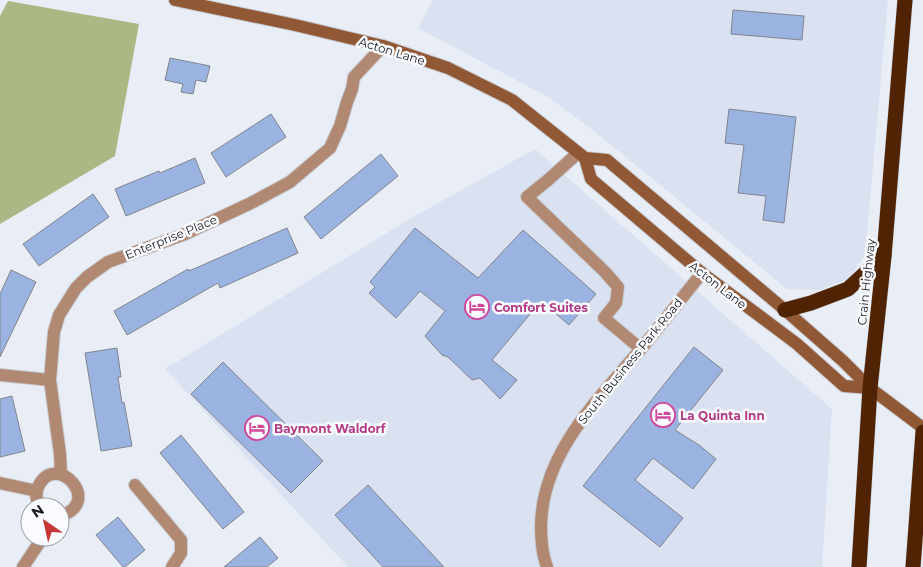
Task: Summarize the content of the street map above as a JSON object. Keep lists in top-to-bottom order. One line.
{"streets":{"highway":["Crain Highway"],"main road":["Acton Lane"],"street":["Enterprise Place","South Business Park Road"]},"crossings":[["Acton Lane","Enterprise Place"],["Acton Lane","Crain Highway"],["Acton Lane","South Business Park Road"]],"places":{"hotel":["Comfort Suites","La Quinta Inn","Baymont Waldorf"]},"north":"top left"}
